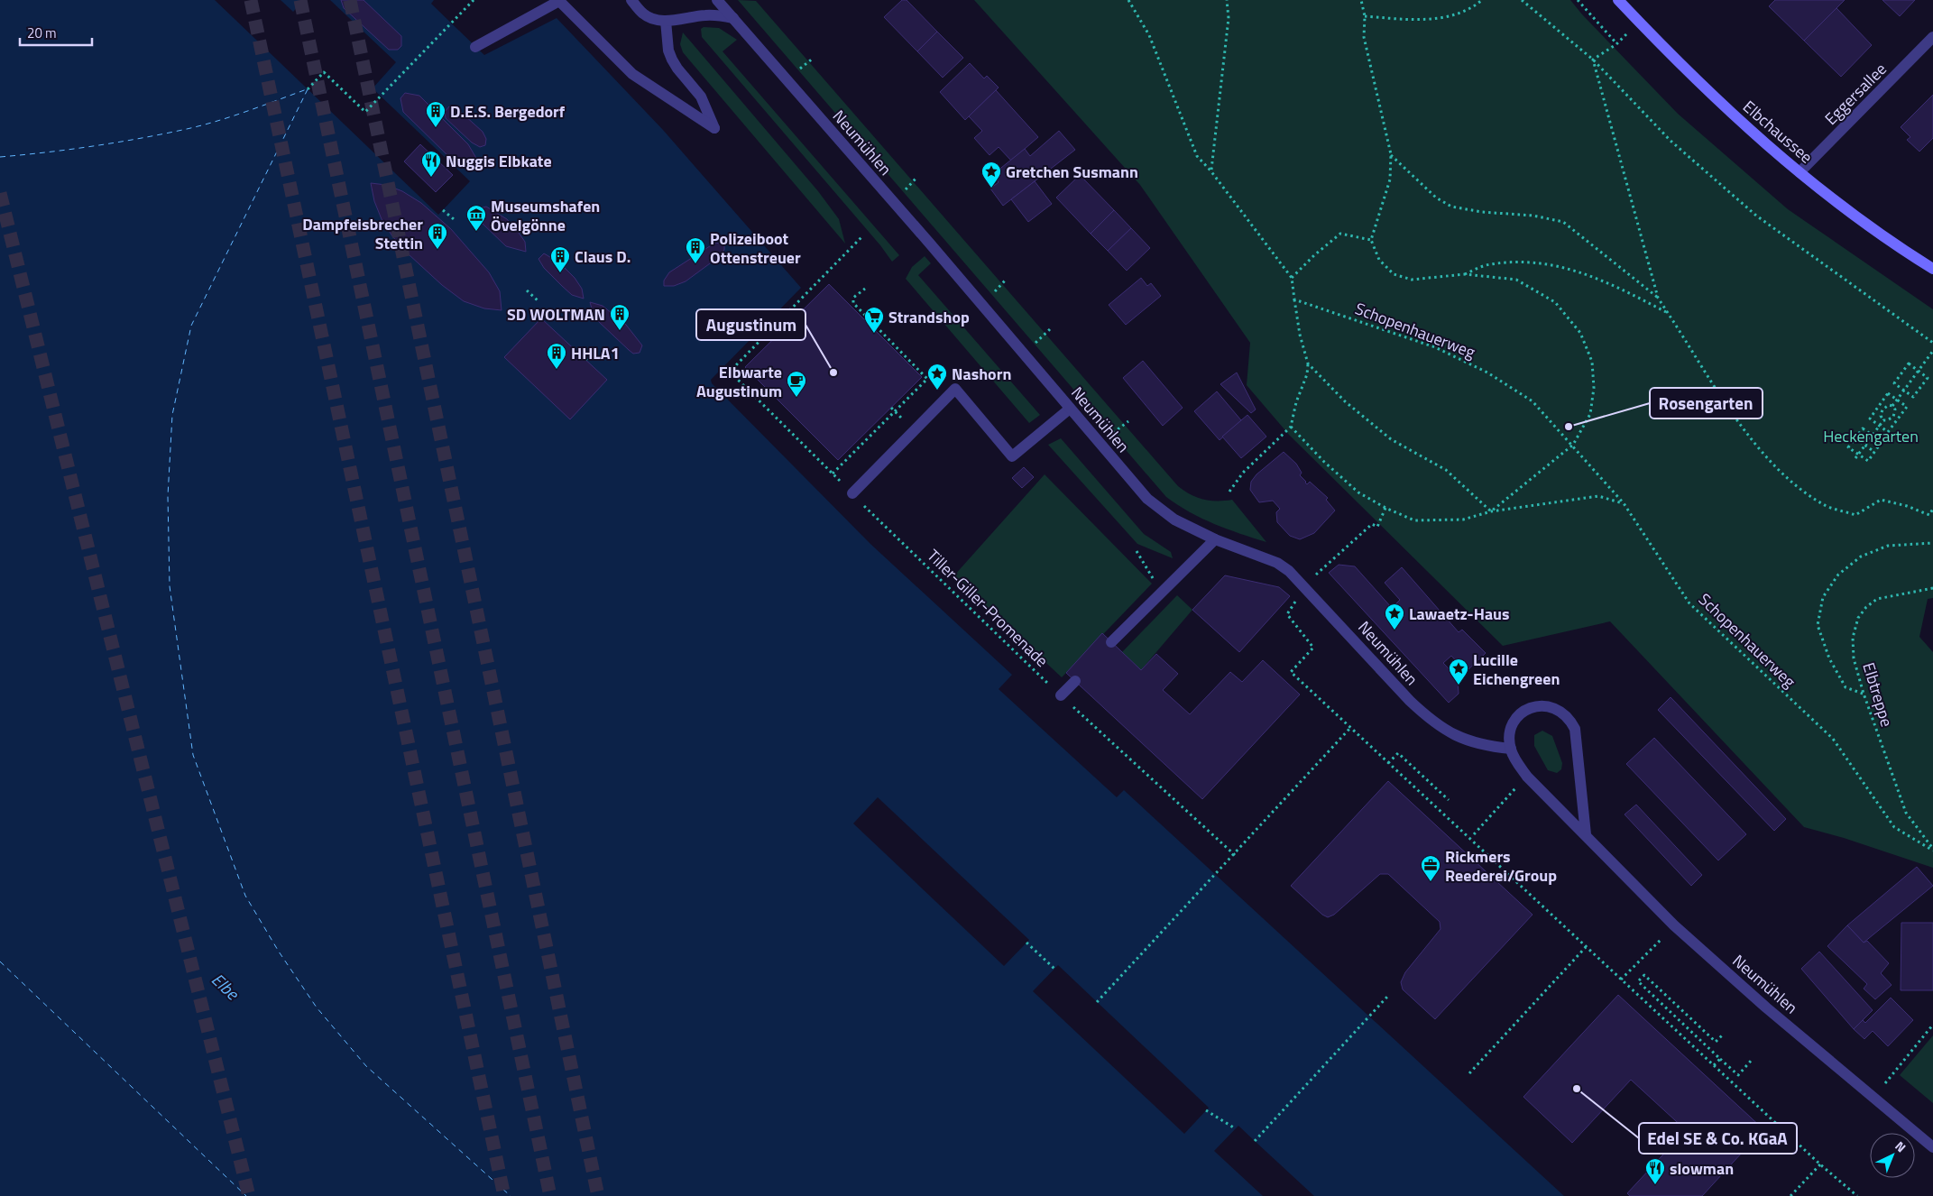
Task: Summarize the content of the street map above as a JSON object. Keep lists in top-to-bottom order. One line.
{"streets":{"main road":["Elbchaussee"],"street":["Eggersallee","Neumühlen"],"path":["Schopenhauerweg","Tiller-Giller-Promenade","Elbtreppe"]},"crossings":[["Eggersallee","Elbchaussee"],["Schopenhauerweg","Elbtreppe"]],"water":["Elbe"],"parks":["Heckengarten"],"places":{"building":["D.E.S. Bergedorf","Dampfeisbrecher Stettin","Polizeiboot Ottenstreuer","Claus D.","SD WOLTMAN","HHLA1"],"restaurant":["Nuggis Elbkate","slowman"],"place":["Gretchen Susmann","Nashorn","Lawaetz-Haus","Lucille Eichengreen"],"museum":["Museumshafen Övelgönne"],"supermarket":["Strandshop"],"other":["Augustinum","Rosengarten","Edel SE & Co. KGaA"],"cafe":["Elbwarte Augustinum"],"office":["Rickmers Reederei/Group"]},"scale_bar":"20 m","north":"top right"}
